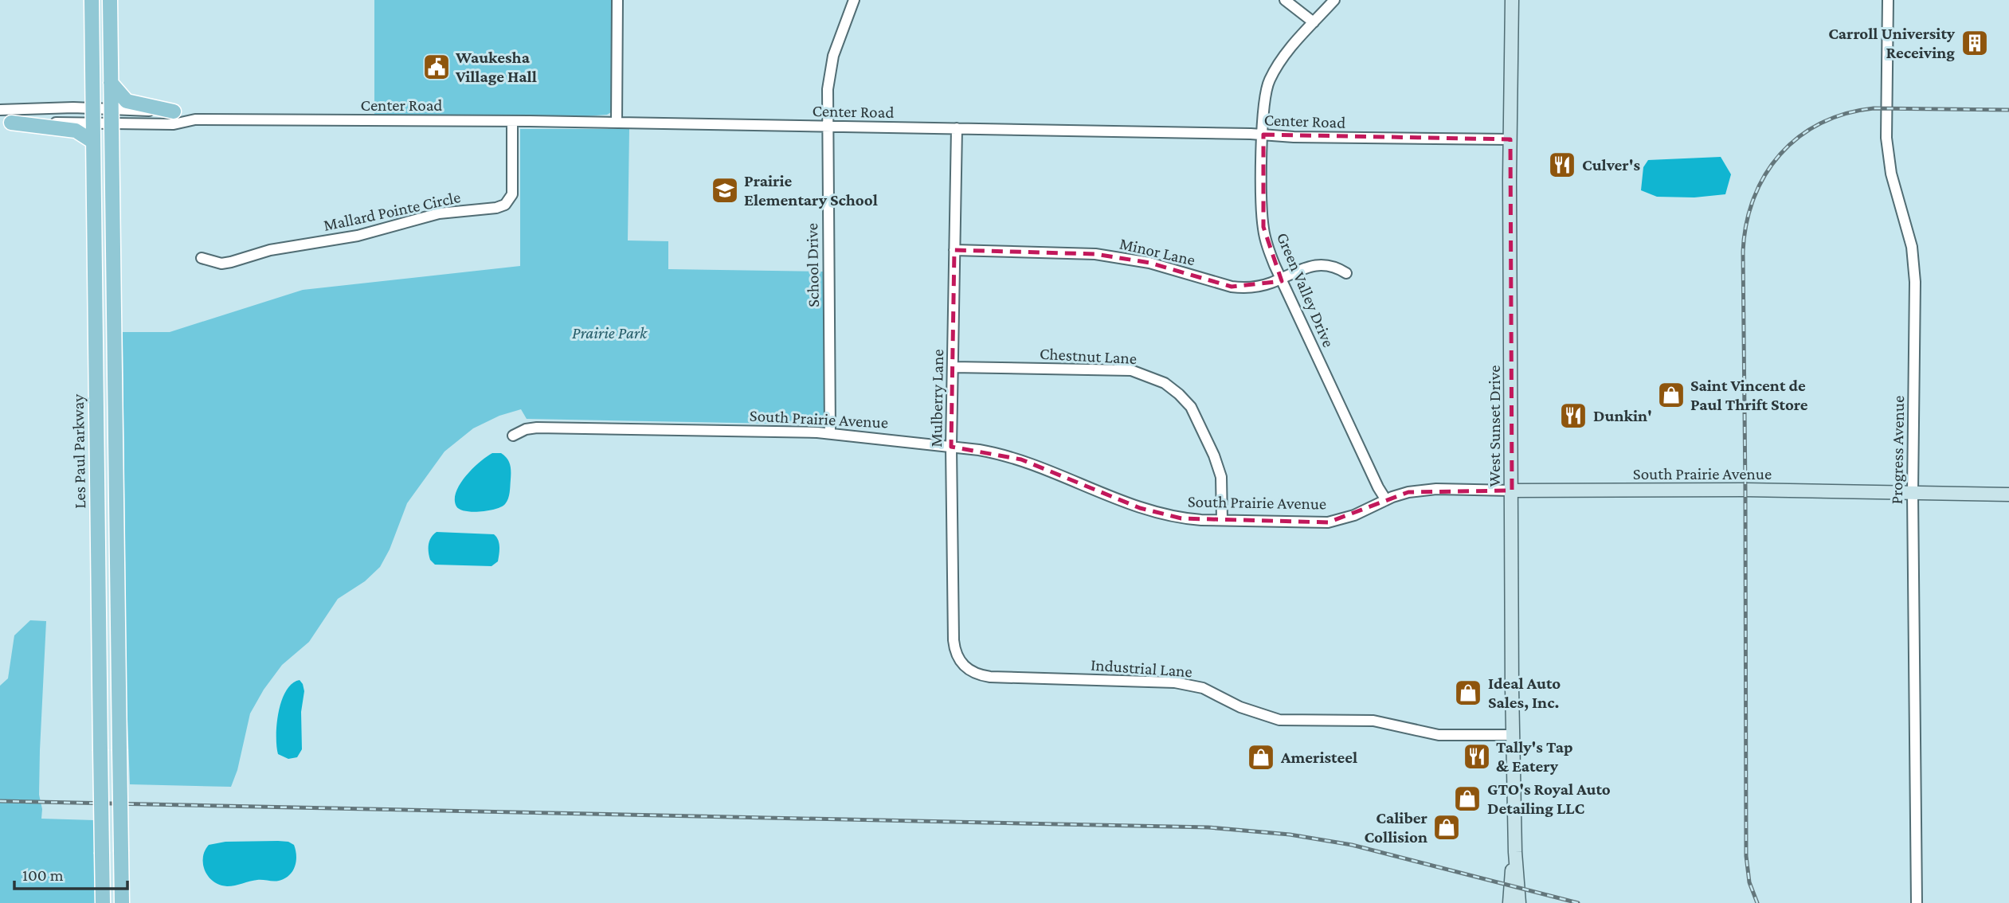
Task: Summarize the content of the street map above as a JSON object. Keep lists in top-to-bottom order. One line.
{"streets":{"main road":["South Prairie Avenue","West Sunset Drive","Les Paul Parkway"],"street":["Center Road","Mallard Pointe Circle","Minor Lane","School Drive","Green Valley Drive","Chestnut Lane","Mulberry Lane","Progress Avenue","Industrial Lane"]},"crossings":[["Center Road","Mallard Pointe Circle"],["Center Road","School Drive"],["Center Road","Green Valley Drive"],["Center Road","Mulberry Lane"],["Center Road","West Sunset Drive"],["Center Road","Les Paul Parkway"],["Minor Lane","Green Valley Drive"],["Minor Lane","Mulberry Lane"],["School Drive","South Prairie Avenue"],["Green Valley Drive","South Prairie Avenue"],["Chestnut Lane","Mulberry Lane"],["Chestnut Lane","South Prairie Avenue"],["Mulberry Lane","South Prairie Avenue"],["Mulberry Lane","Industrial Lane"],["South Prairie Avenue","West Sunset Drive"],["South Prairie Avenue","Progress Avenue"],["West Sunset Drive","Industrial Lane"]],"parks":["Prairie Park"],"places":{"building":["Carroll University Receiving"],"public building":["Waukesha Village Hall"],"restaurant":["Culver's","Dunkin'","Tally's Tap & Eatery"],"school or university":["Prairie Elementary School"],"shop":["Saint Vincent de Paul Thrift Store","Ideal Auto Sales, Inc.","Ameristeel","GTO's Royal Auto Detailing LLC","Caliber Collision"]},"scale_bar":"100 m"}
